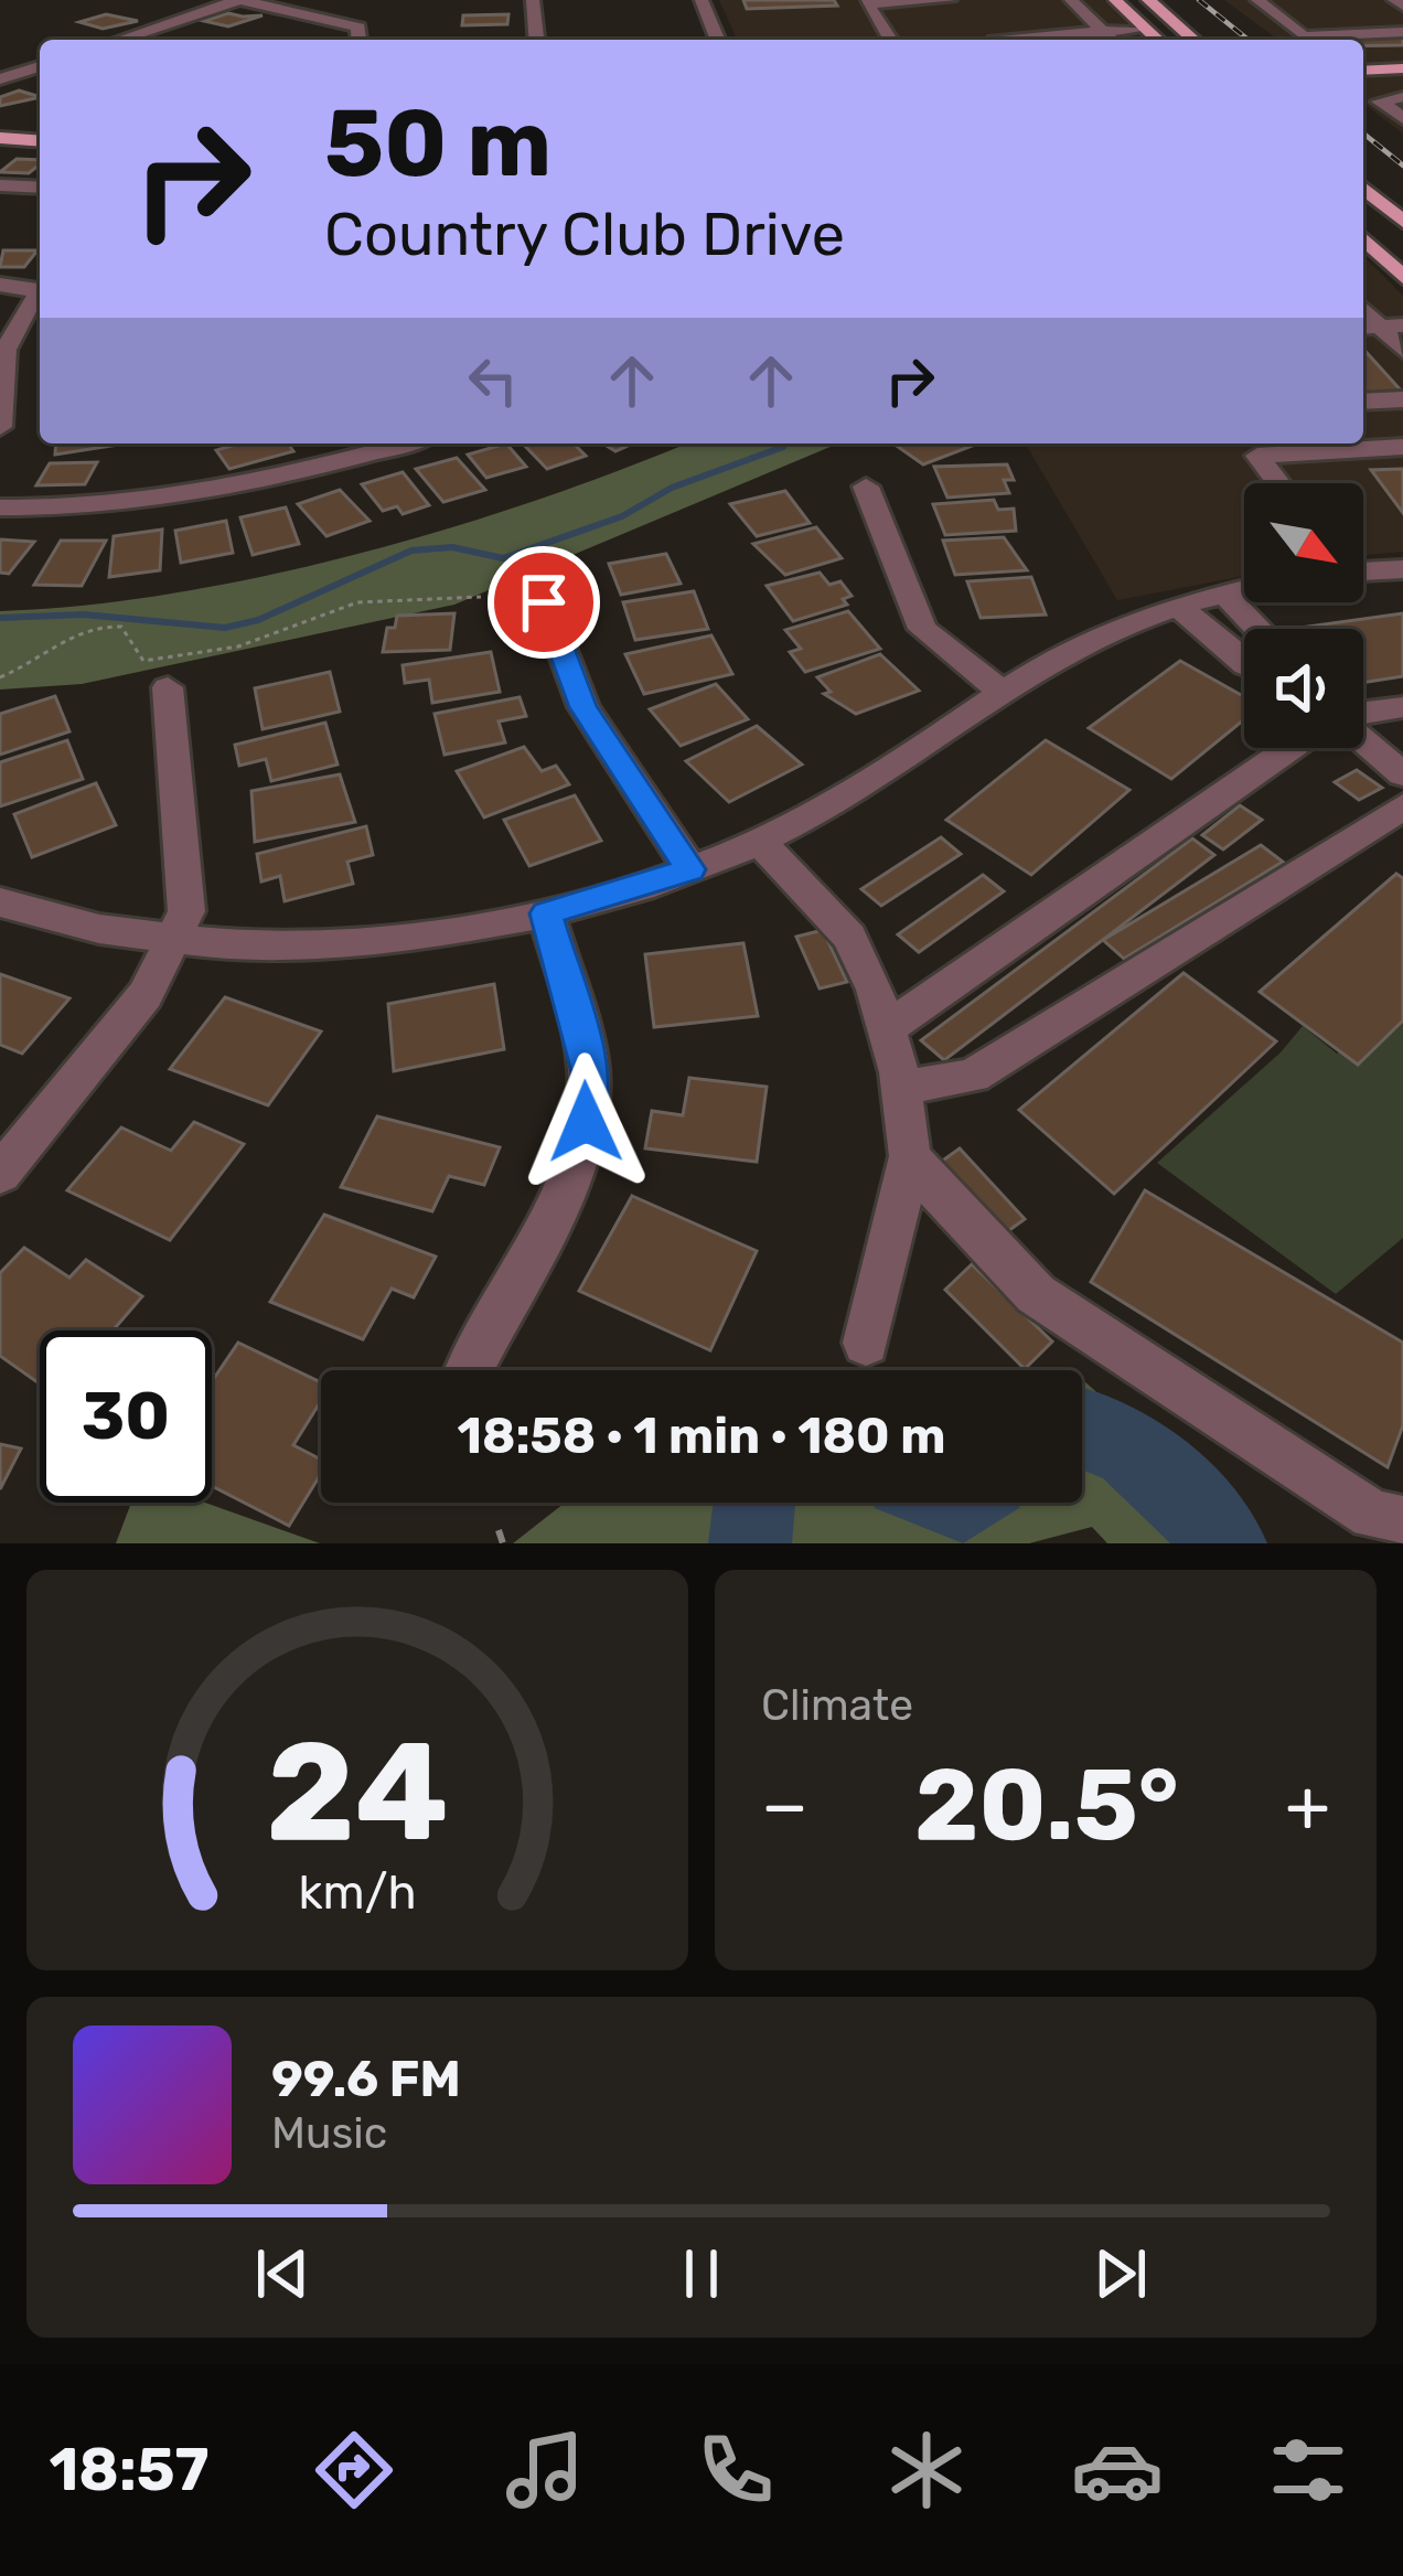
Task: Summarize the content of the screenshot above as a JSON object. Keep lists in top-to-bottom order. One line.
{"north":"bottom right","page":{"turn":["50 m","Country Club Drive"],"limit":"30","trip":"18:58 · 1 min · 180 m","tile":"Climate","heat":["−","20.5°","+"],"song":["99.6 FM","Music"],"tabs":"18:57","gauge":["24","km/h"]}}
